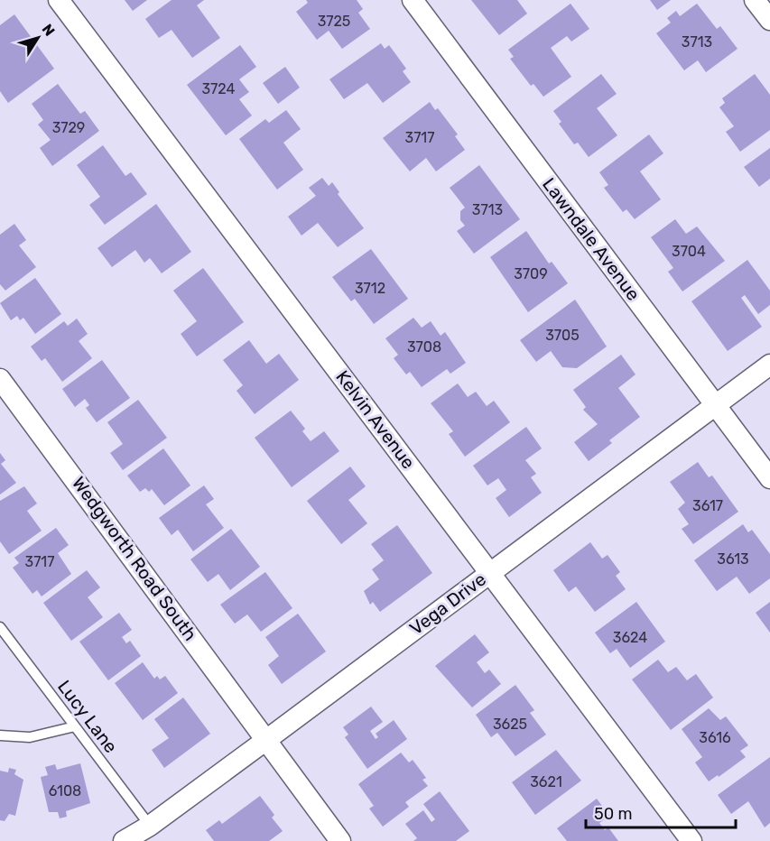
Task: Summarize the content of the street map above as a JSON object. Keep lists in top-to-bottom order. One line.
{"streets":{"street":["Lawndale Avenue","Kelvin Avenue","Wedgworth Road South","Vega Drive"],"lane":["Lucy Lane"]},"crossings":[["Lawndale Avenue","Vega Drive"],["Kelvin Avenue","Vega Drive"],["Wedgworth Road South","Vega Drive"],["Vega Drive","Lucy Lane"]],"house_numbers":["3725","3713","3724","3729","3717","3713","3704","3709","3712","3705","3708","3617","3613","3717","3624","3625","3616","3621","6108"],"scale_bar":"50 m","north":"top right"}
